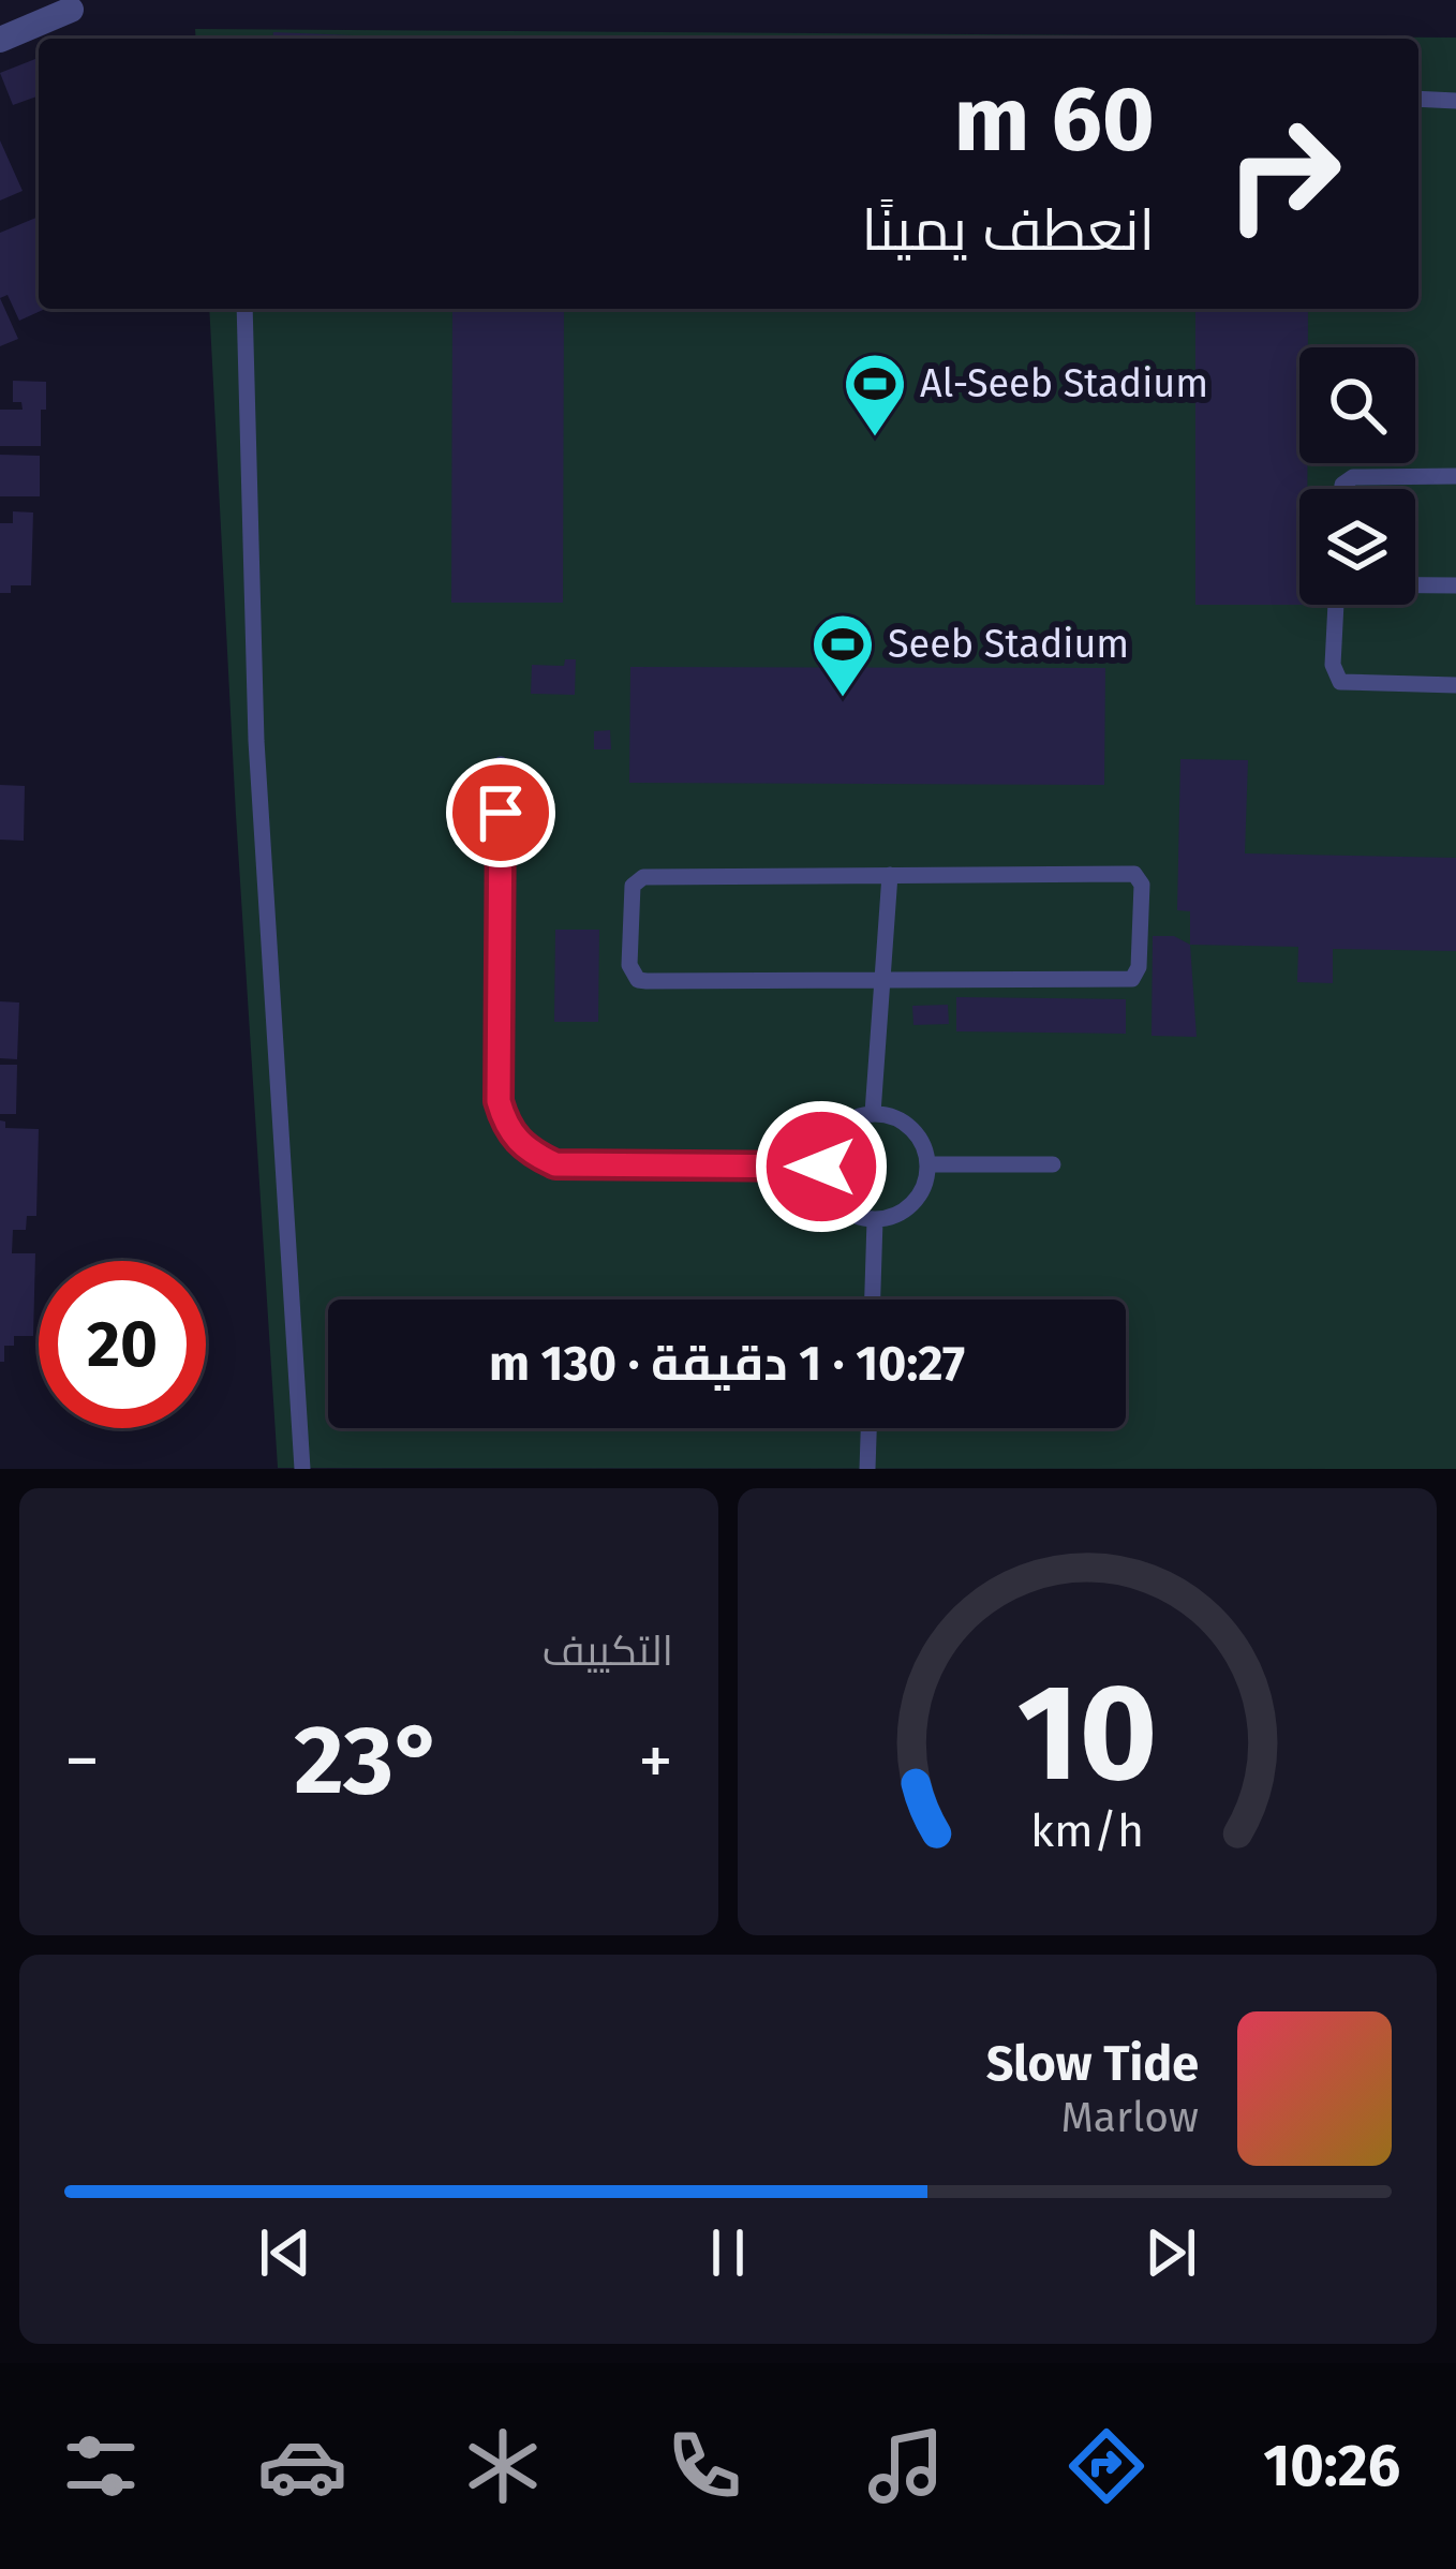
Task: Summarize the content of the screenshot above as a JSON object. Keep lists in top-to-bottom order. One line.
{"places":{"sports":["Al-Seeb Stadium","Seeb Stadium"]},"page":{"turn":["60 m","انعطف يمينًا"],"limit":"20","trip":"10:27 · 1 دقيقة · 130 m","tile":"التكييف","heat":["−","23°","+"],"song":["Slow Tide","Marlow"],"tabs":"10:26","gauge":["10","km/h"]}}
